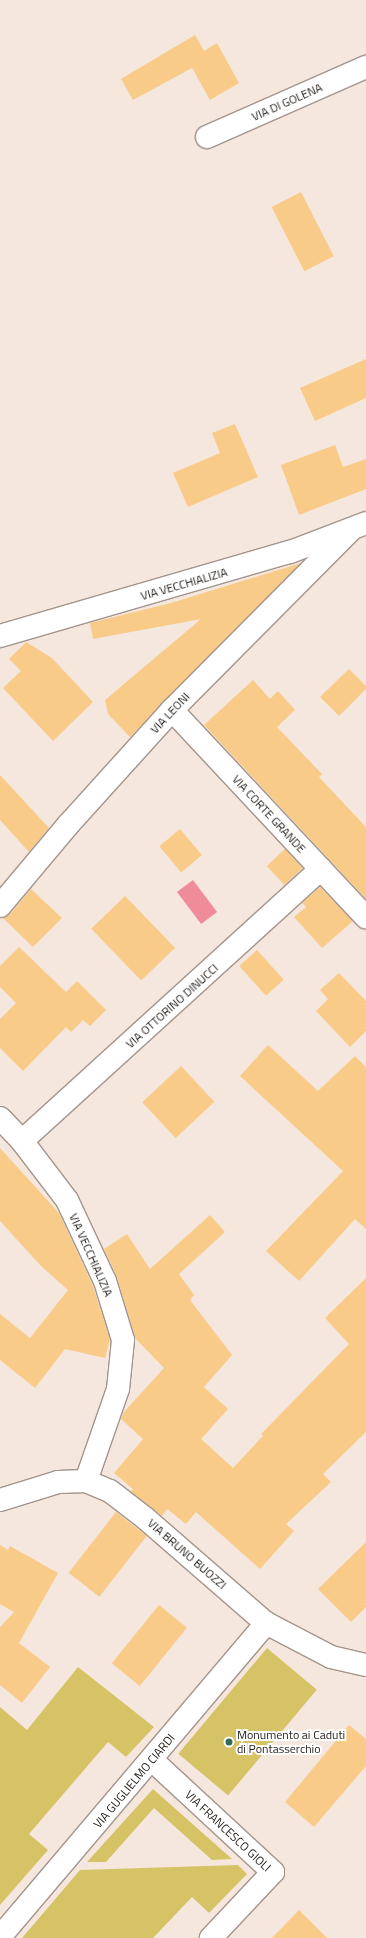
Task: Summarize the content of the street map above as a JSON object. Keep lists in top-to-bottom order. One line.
{"streets":{"street":["VIA DI GOLENA","VIA VECCHIALIZIA","VIA LEONI","VIA CORTE GRANDE","VIA OTTORINO DINUCCI","VIA BRUNO BUOZZI","VIA GUGLIELMO CIARDI","VIA FRANCESCO GIOLI"]},"crossings":[["VIA VECCHIALIZIA","VIA LEONI"],["VIA VECCHIALIZIA","VIA OTTORINO DINUCCI"],["VIA VECCHIALIZIA","VIA BRUNO BUOZZI"],["VIA LEONI","VIA CORTE GRANDE"],["VIA CORTE GRANDE","VIA OTTORINO DINUCCI"],["VIA BRUNO BUOZZI","VIA GUGLIELMO CIARDI"],["VIA GUGLIELMO CIARDI","VIA FRANCESCO GIOLI"]],"places":["Monumento ai Caduti di Pontasserchio"]}
